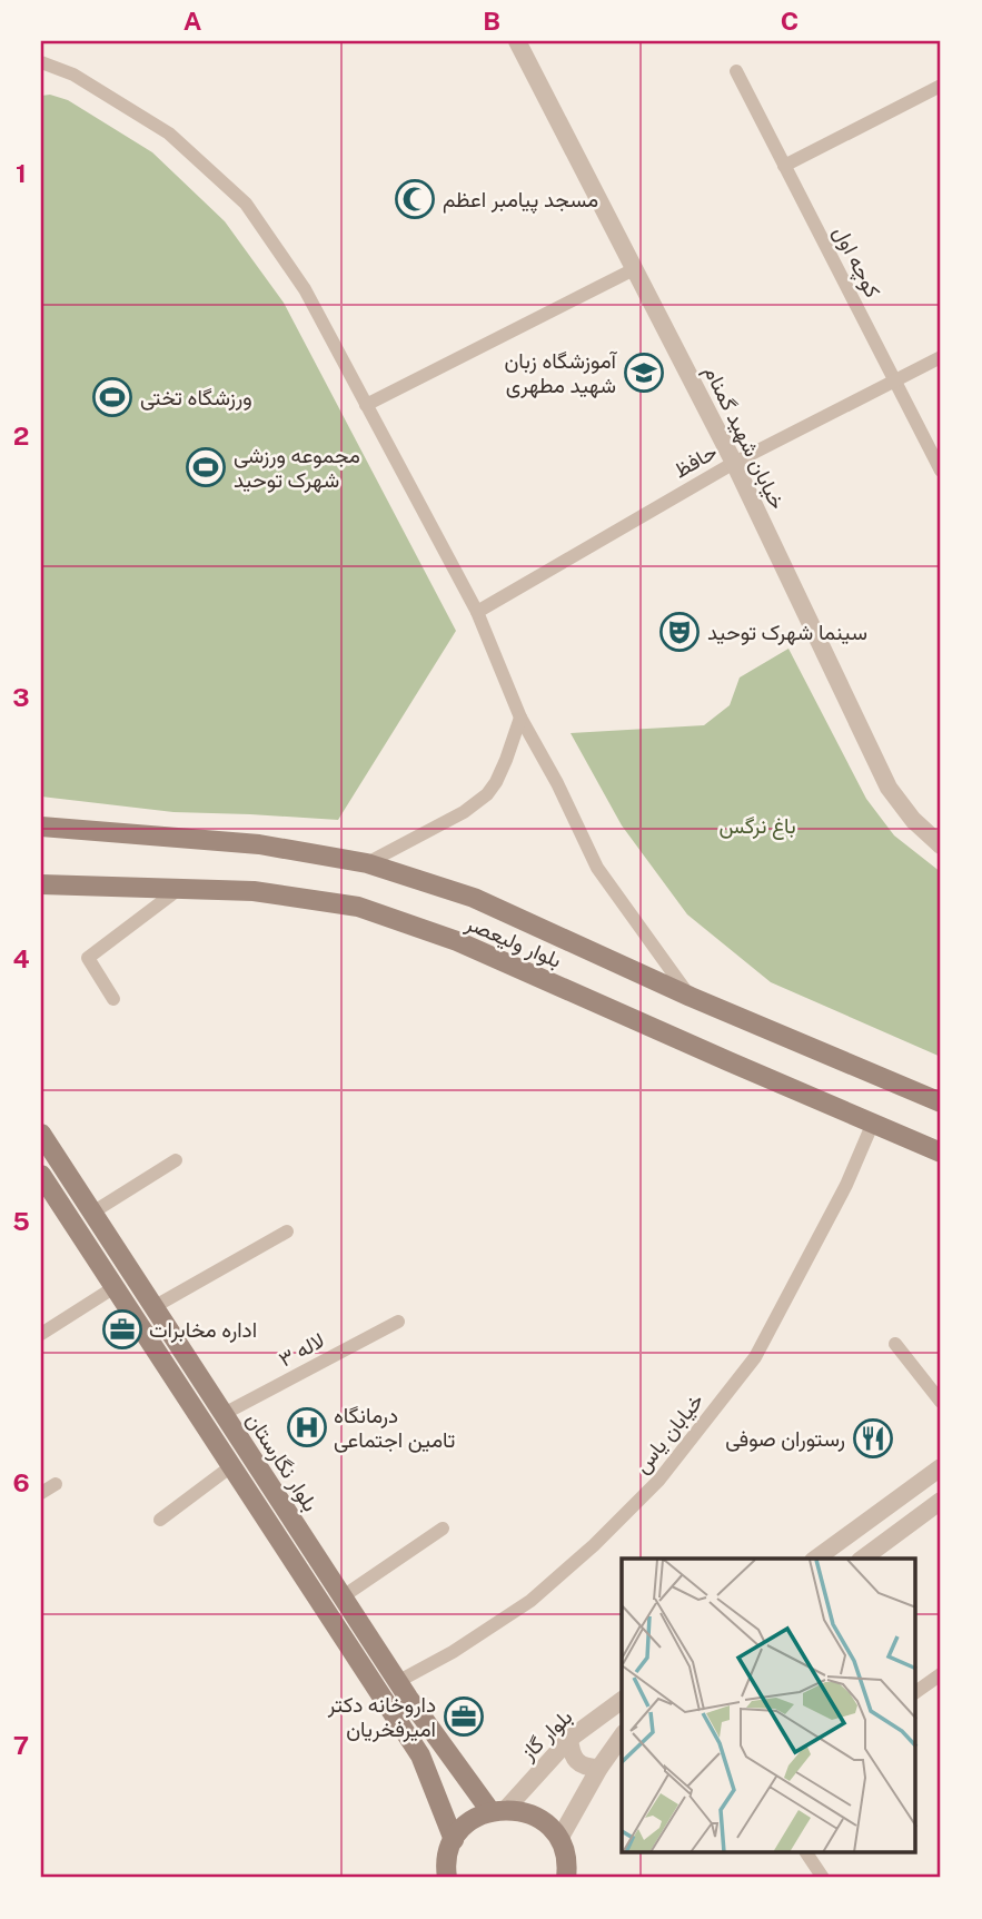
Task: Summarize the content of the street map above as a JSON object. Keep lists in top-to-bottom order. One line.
{"streets":{"main road":["بلوار ولیعصر","بلوار نگارستان"],"street":["کوچه اول","خیابان شهید گمنام","حافظ","لاله ۳","خیابان یاس","بلوار گاز"]},"crossings":[["کوچه اول","حافظ"],["خیابان شهید گمنام","حافظ"],["بلوار ولیعصر","خیابان یاس"],["لاله ۳","بلوار نگارستان"],["خیابان یاس","بلوار نگارستان"],["بلوار نگارستان","بلوار گاز"]],"parks":["باغ نرگس"],"places":{"mosque":["مسجد پیامبر اعظم"],"school or university":["آموزشگاه زبان شهید مطهری"],"sports":["ورزشگاه تختی","مجموعه ورزشی شهرک توحید"],"theatre":["سینما شهرک توحید"],"office":["اداره مخابرات","داروخانه دکتر امیرفخریان"],"hospital":["درمانگاه تامین اجتماعی"],"restaurant":["رستوران صوفی"]},"grid":{"columns":["A","B","C"],"rows":["1","2","3","4","5","6","7"]}}
